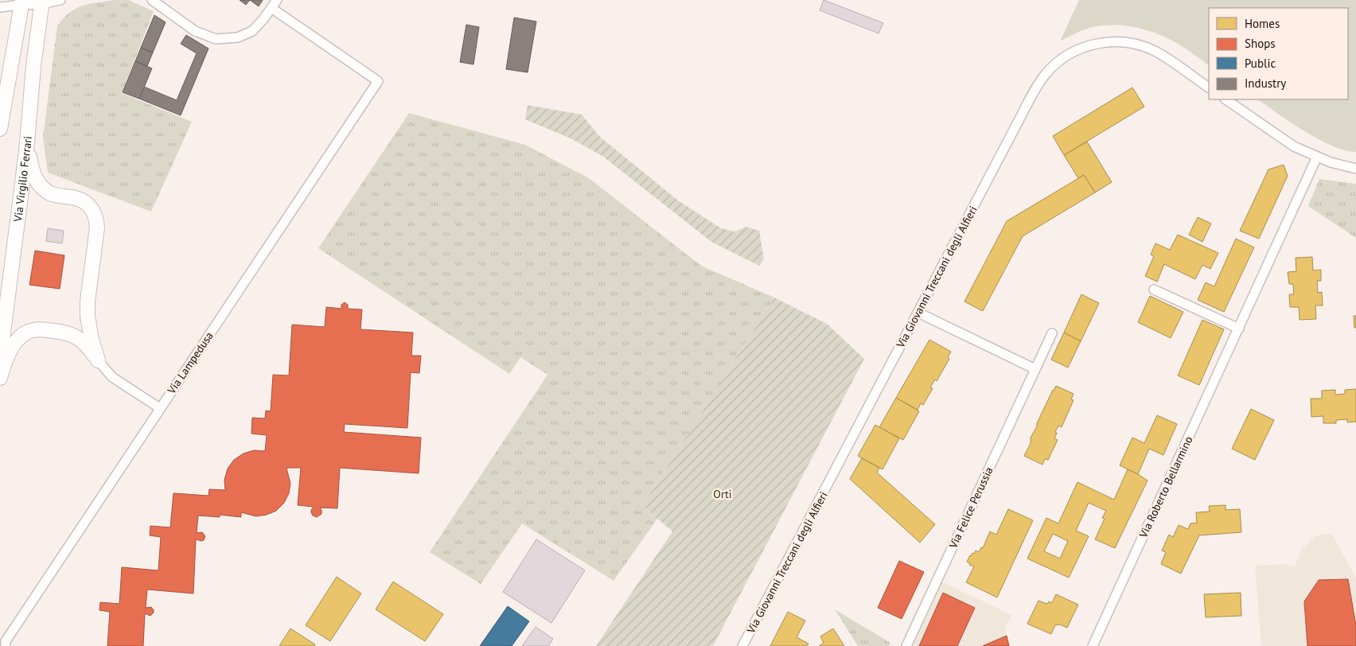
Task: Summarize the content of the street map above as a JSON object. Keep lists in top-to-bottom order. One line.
{"streets":{"main road":["Via Virgilio Ferrari"],"street":["Via Giovanni Treccani degli Alfieri","Via Lampedusa","Via Roberto Bellarmino","Via Felice Perussia"]},"parks":["Orti"],"legend":["Homes","Shops","Public","Industry"]}
